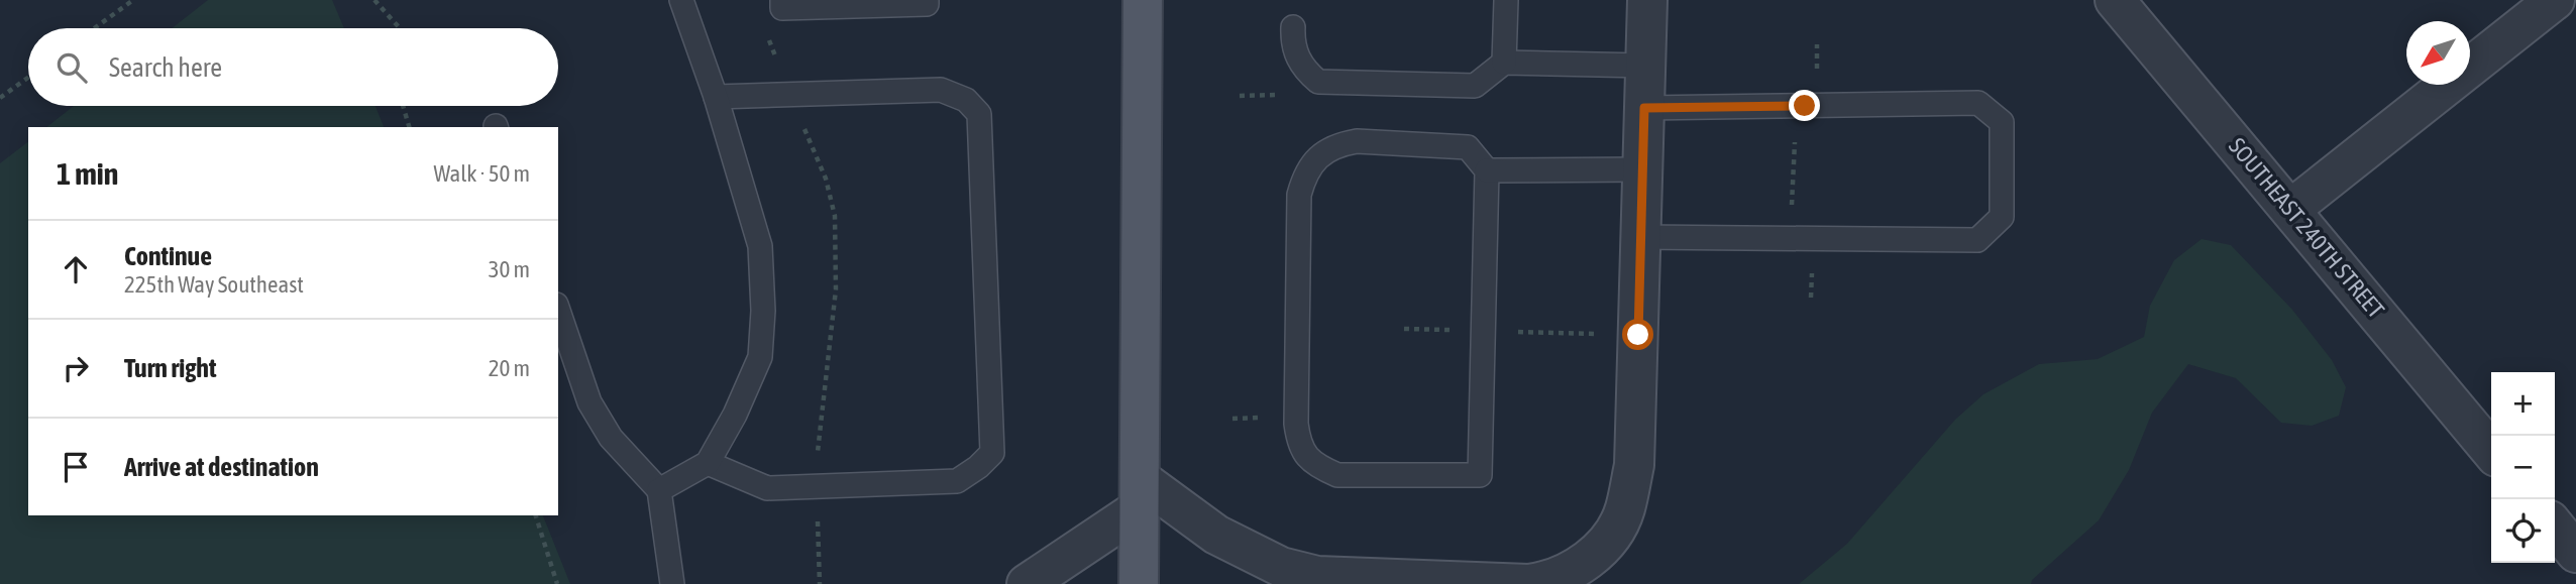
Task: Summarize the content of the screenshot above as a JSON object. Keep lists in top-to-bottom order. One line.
{"streets":{"street":["SOUTHEAST 240TH STREET"]},"north":"bottom left","page":{"search":"Search here","heading":["1 min","Walk · 50 m"],"list":[["Continue","225th Way Southeast","30 m"],["Turn right","20 m"],"Arrive at destination"],"map_buttons":["+","−"]}}
